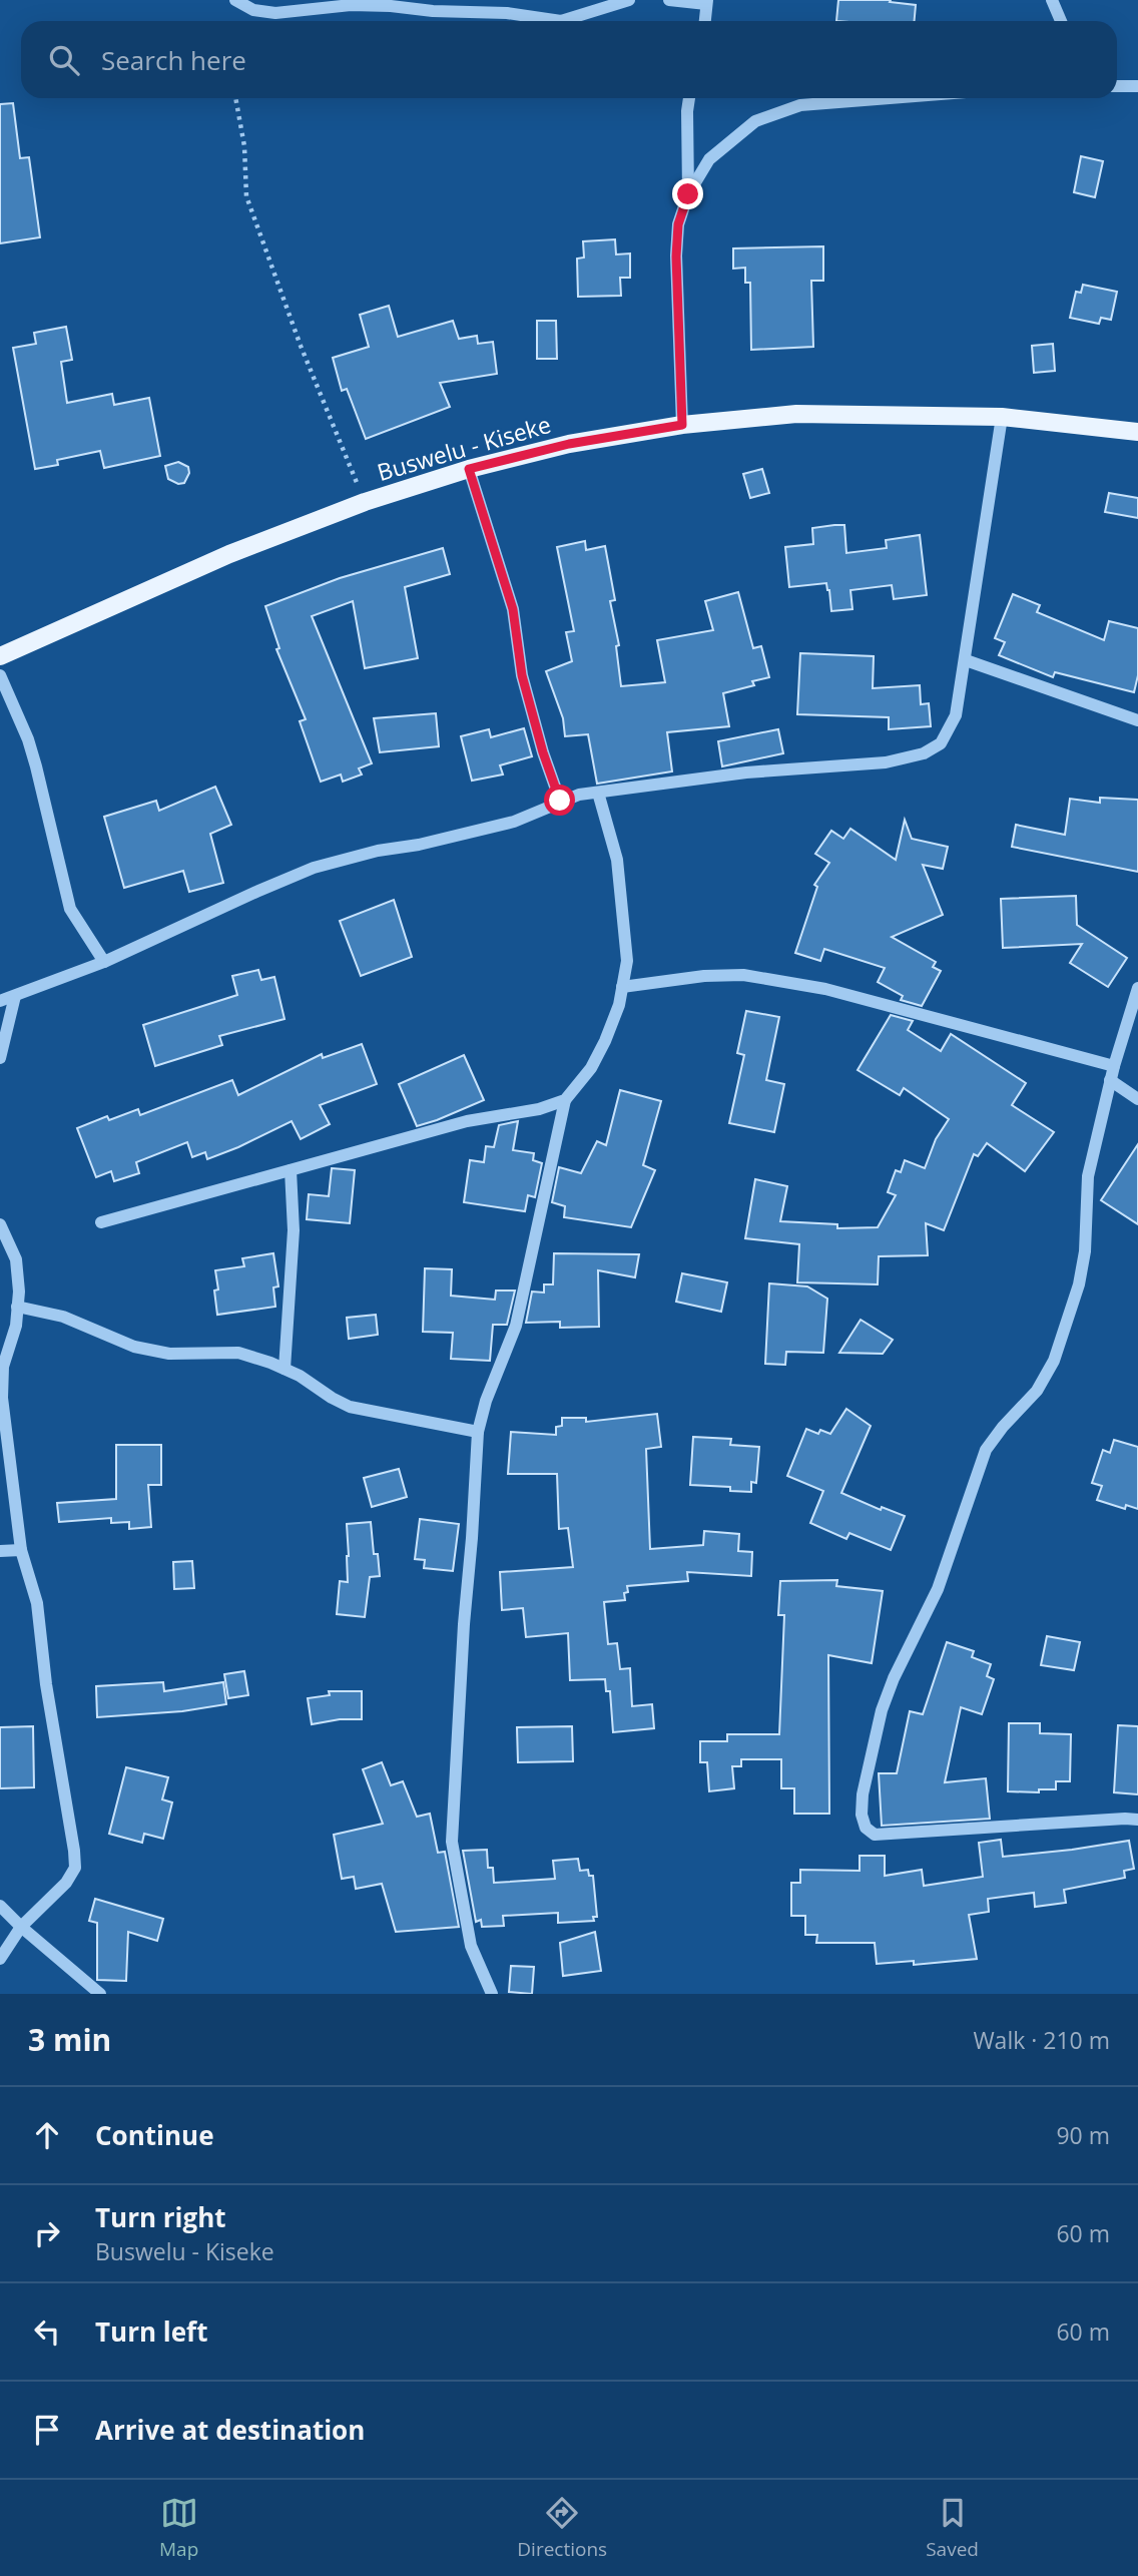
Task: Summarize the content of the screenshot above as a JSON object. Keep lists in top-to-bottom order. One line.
{"streets":{"main road":["Buswelu - Kiseke"]},"page":{"search":"Search here","heading":["3 min","Walk · 210 m"],"list":[["Continue","90 m"],["Turn right","Buswelu - Kiseke","60 m"],["Turn left","60 m"],"Arrive at destination"],"nav":["Map","Directions","Saved"]}}
